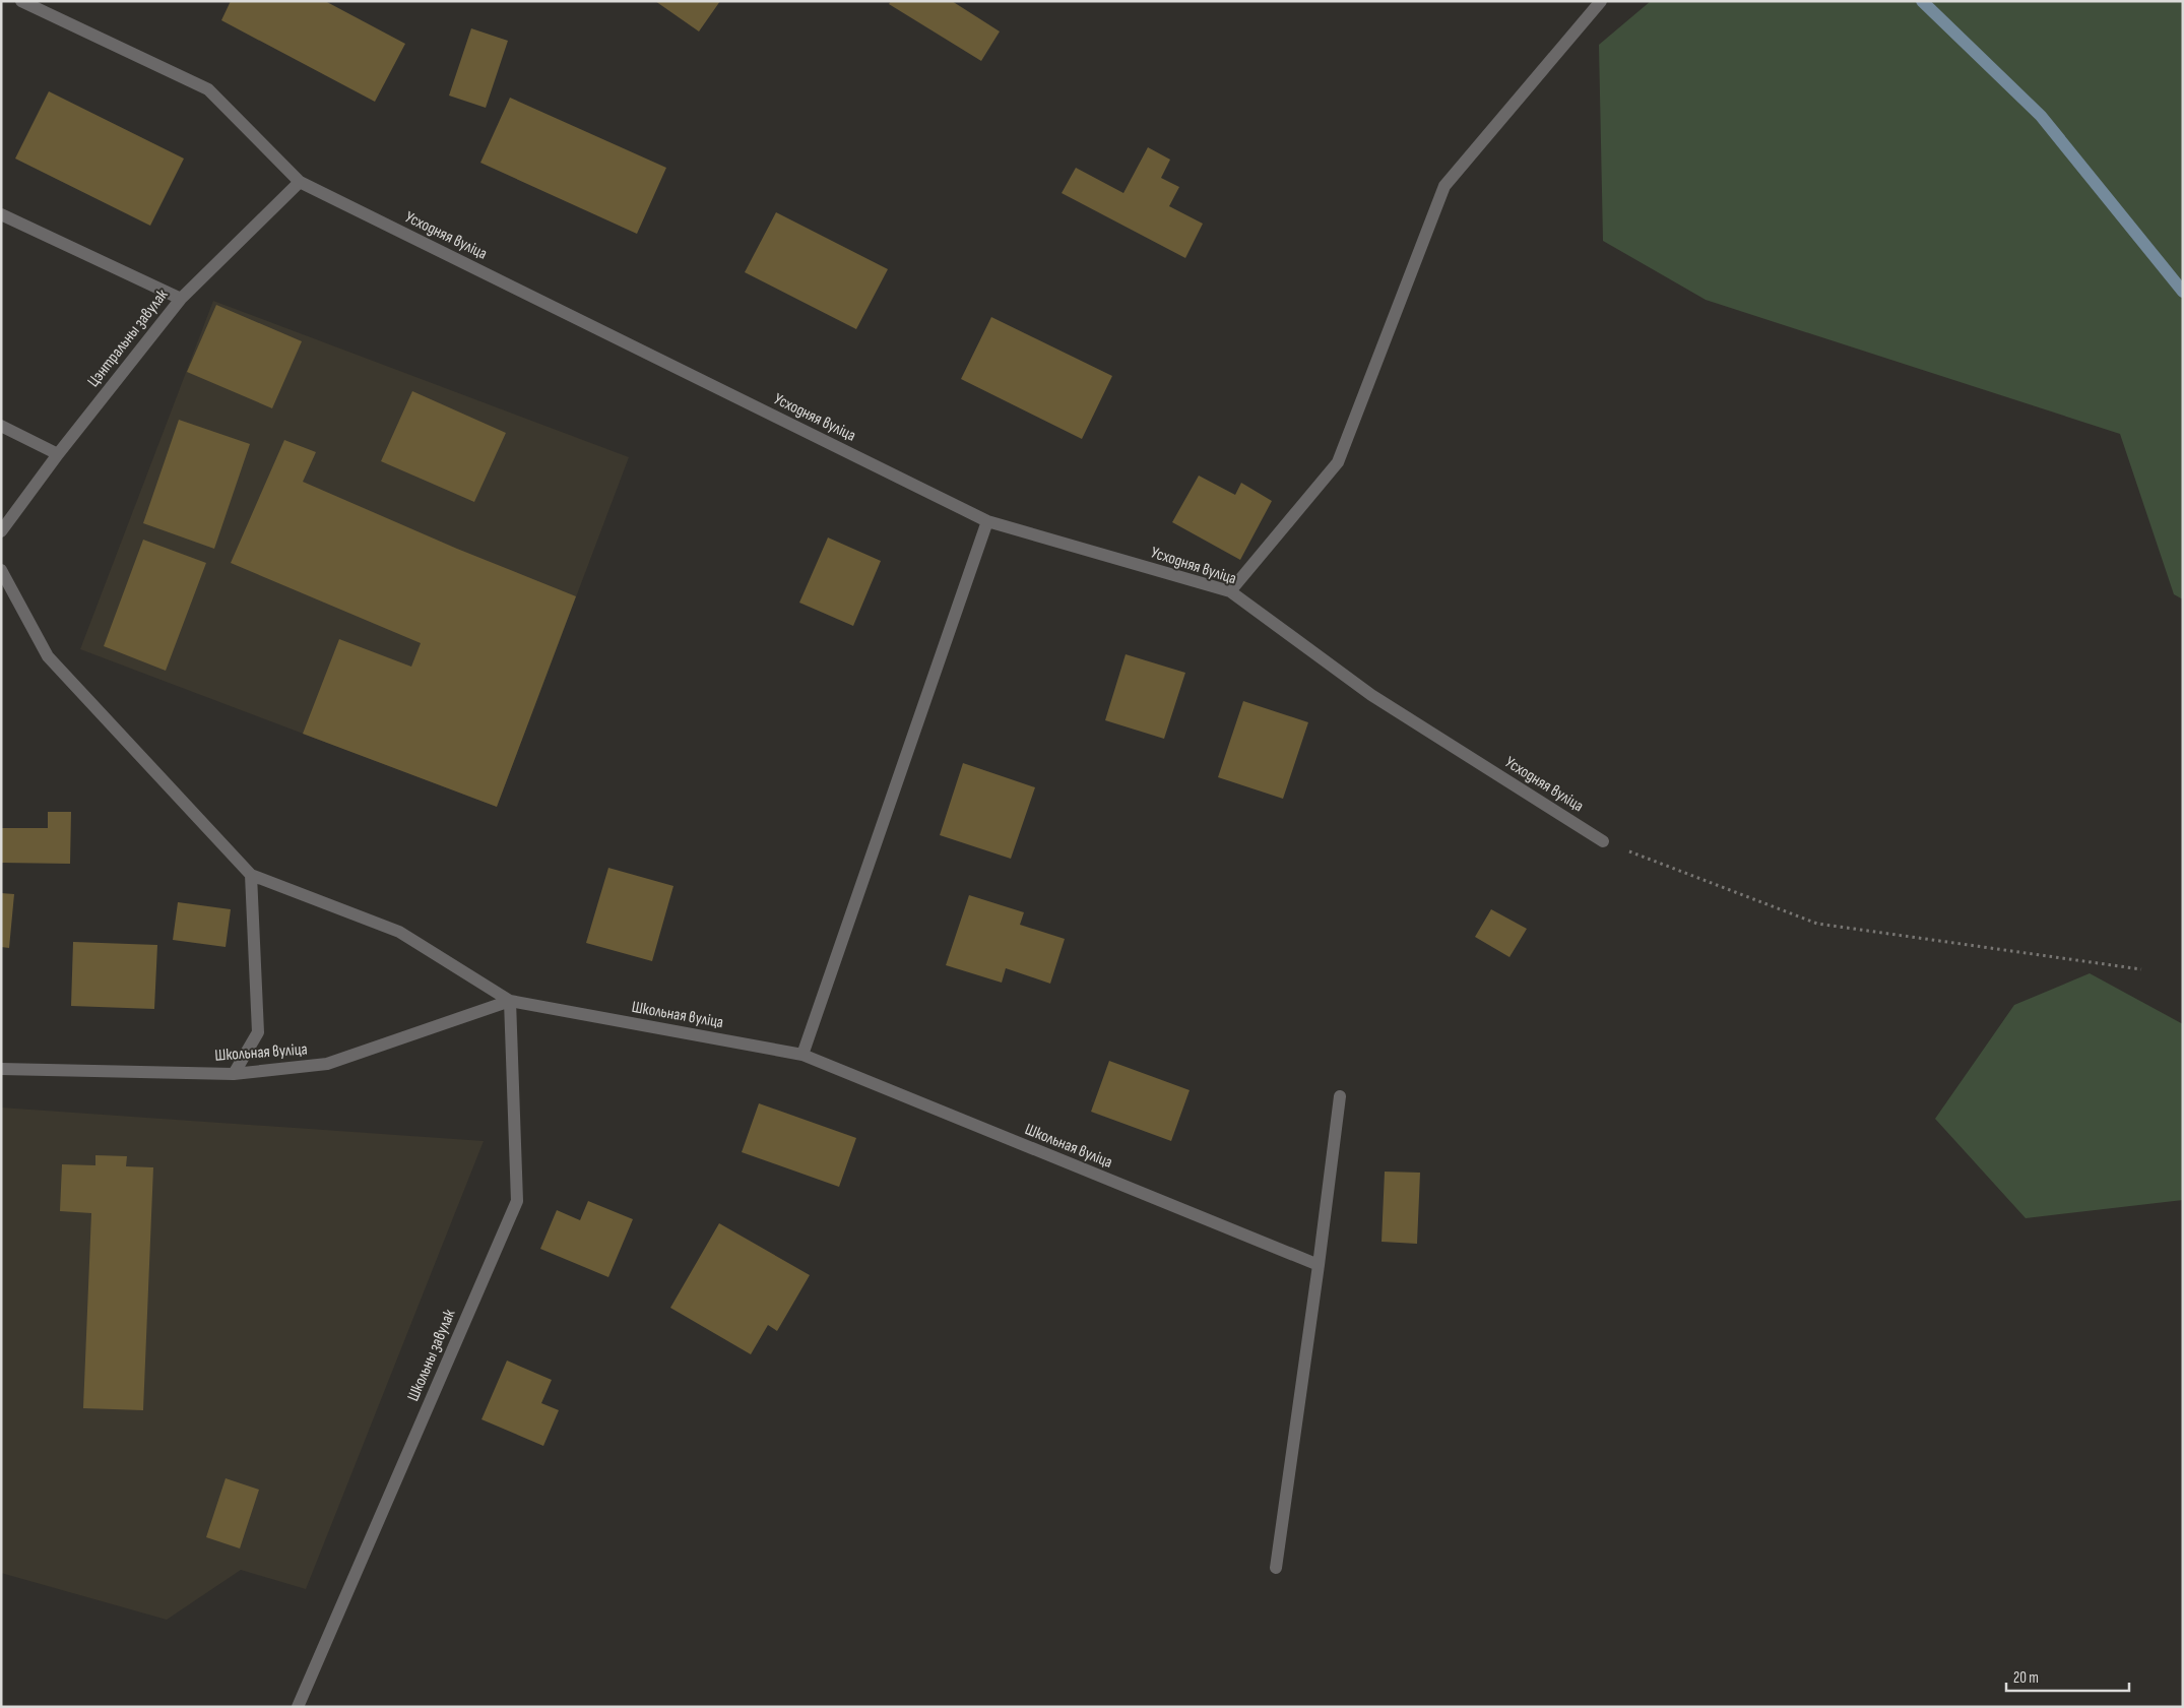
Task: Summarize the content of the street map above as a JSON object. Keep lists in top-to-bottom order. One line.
{"streets":{"street":["Усходняя вуліца","Цэнтральны завулак","Школьная вуліца","Школьны завулак"]},"crossings":[["Усходняя вуліца","Цэнтральны завулак"],["Школьная вуліца","Школьны завулак"]],"scale_bar":"20 m"}
